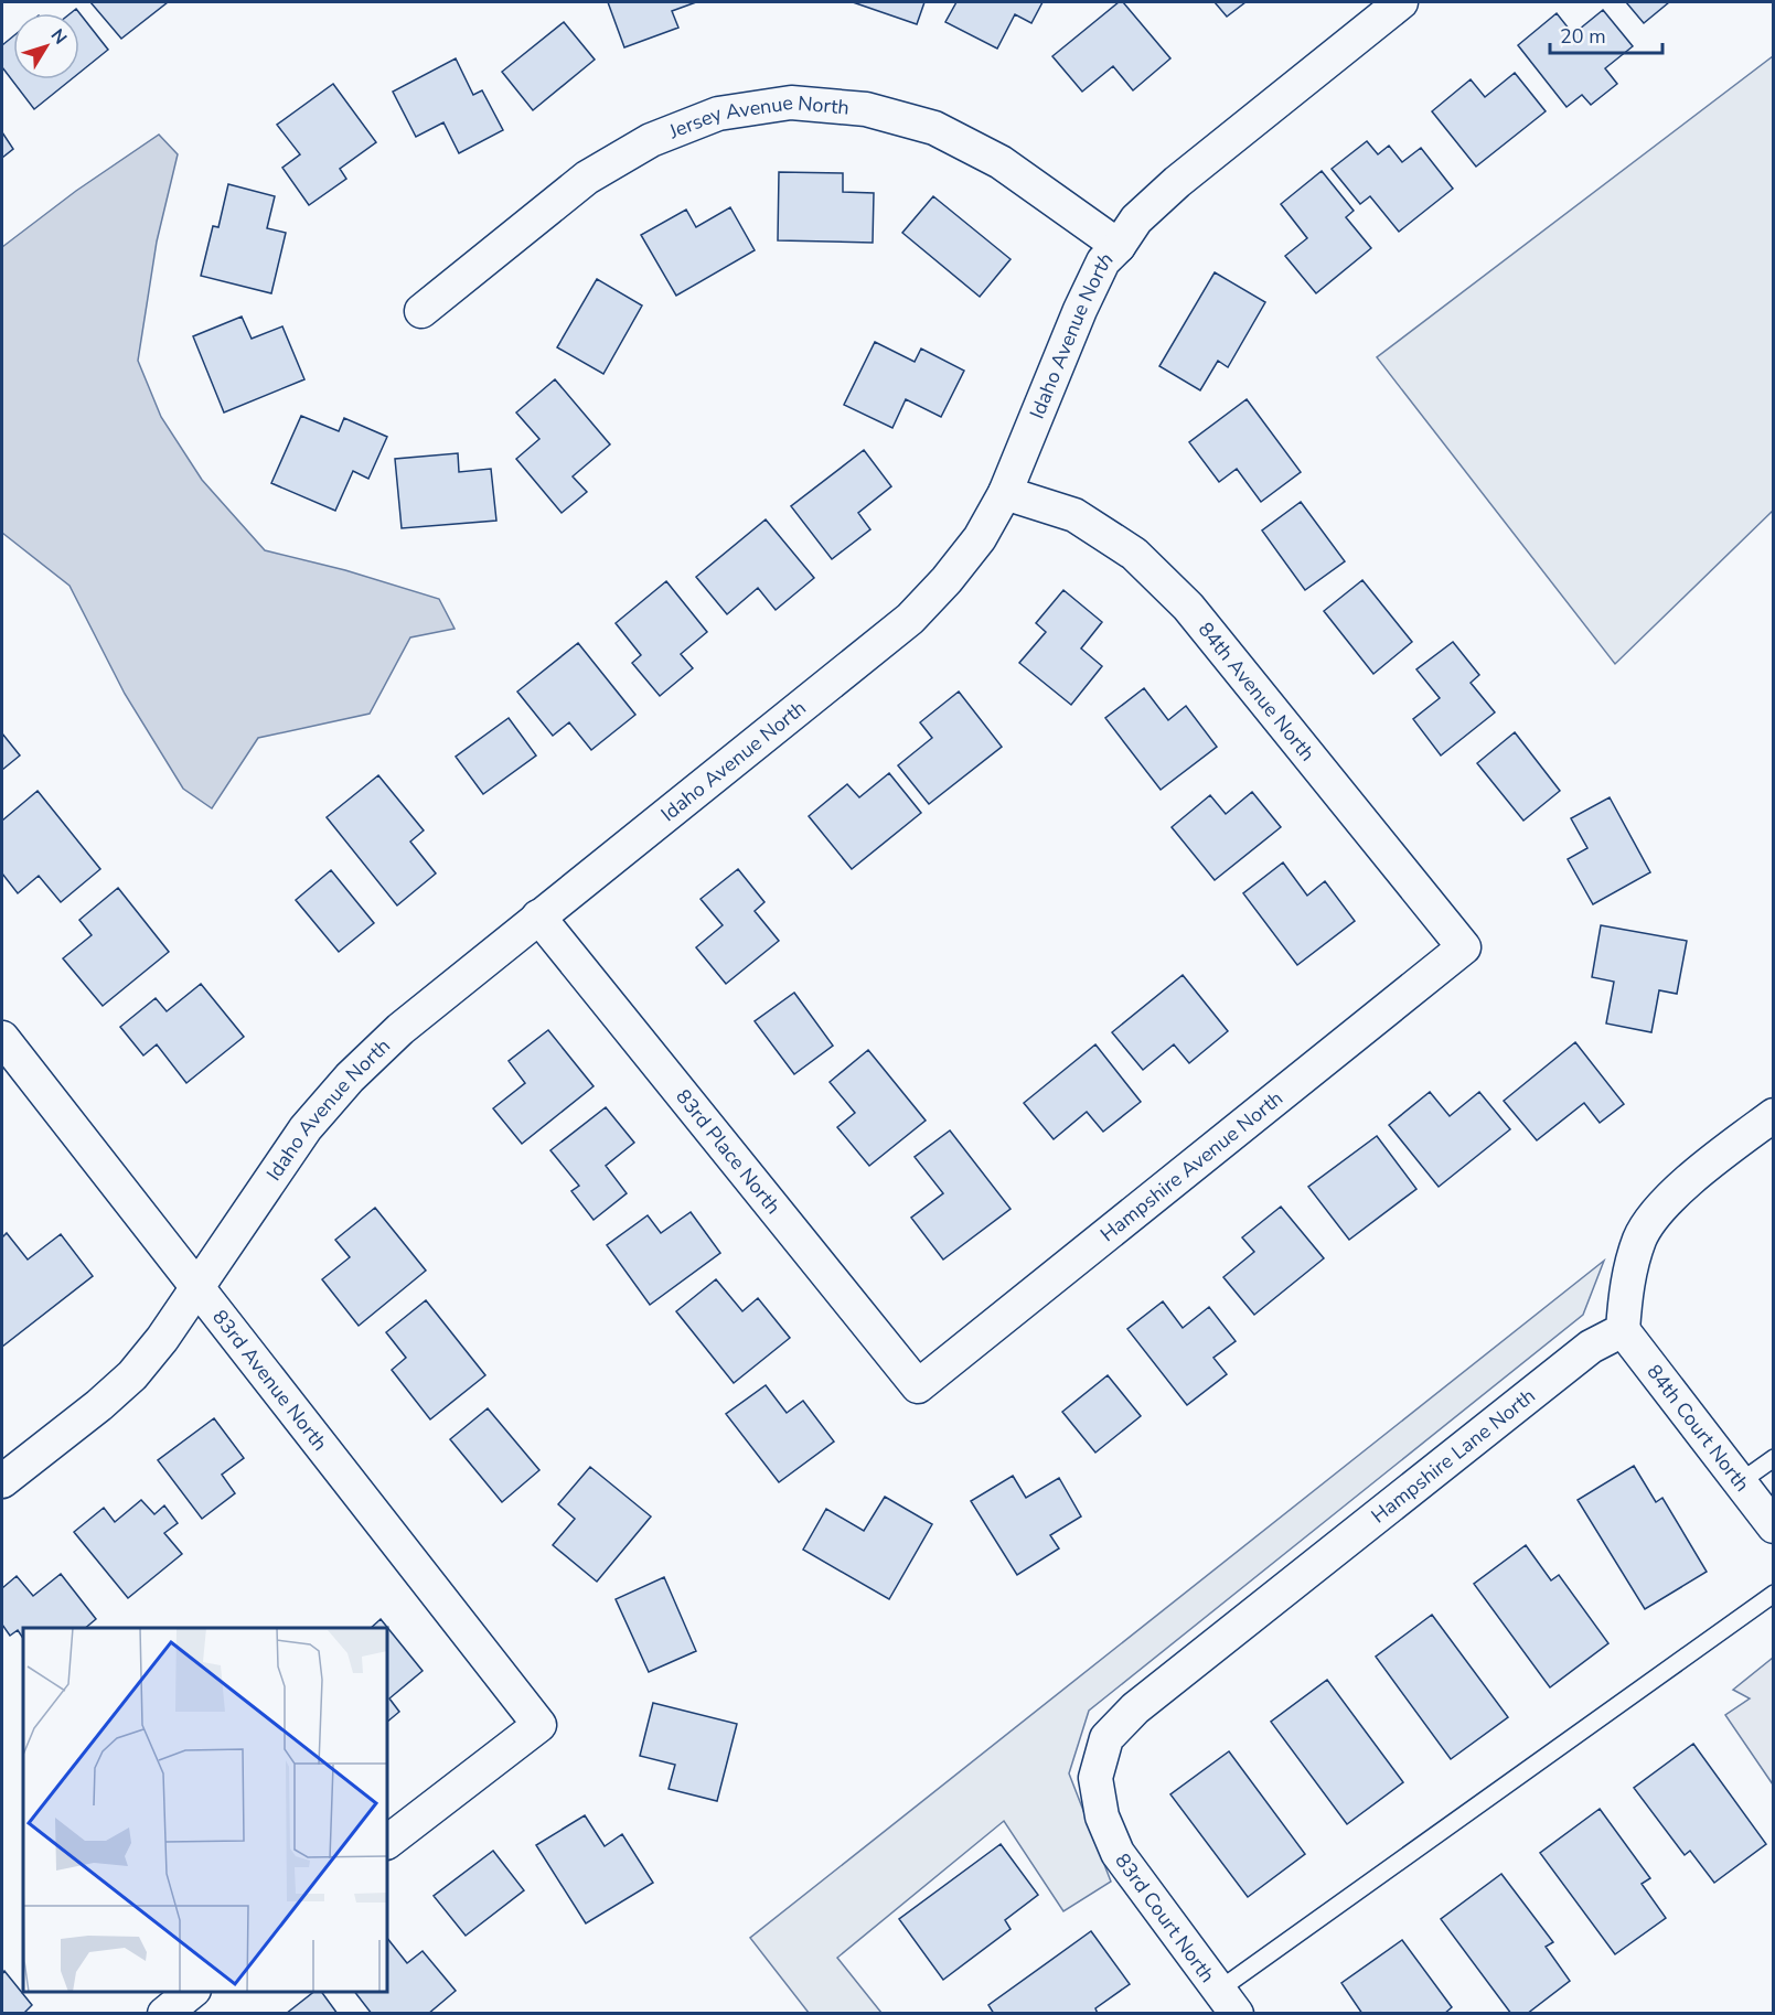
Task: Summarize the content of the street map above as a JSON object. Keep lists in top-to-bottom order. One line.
{"streets":{"street":["Jersey Avenue North","Idaho Avenue North","84th Avenue North","83rd Place North","Hampshire Avenue North","83rd Avenue North","84th Court North","Hampshire Lane North","83rd Court North"]},"crossings":[["Jersey Avenue North","Idaho Avenue North"],["Idaho Avenue North","84th Avenue North"],["Idaho Avenue North","83rd Place North"],["Idaho Avenue North","83rd Avenue North"],["84th Avenue North","Hampshire Avenue North"],["83rd Place North","Hampshire Avenue North"],["84th Court North","Hampshire Lane North"],["Hampshire Lane North","83rd Court North"]],"scale_bar":"20 m","north":"top right"}
